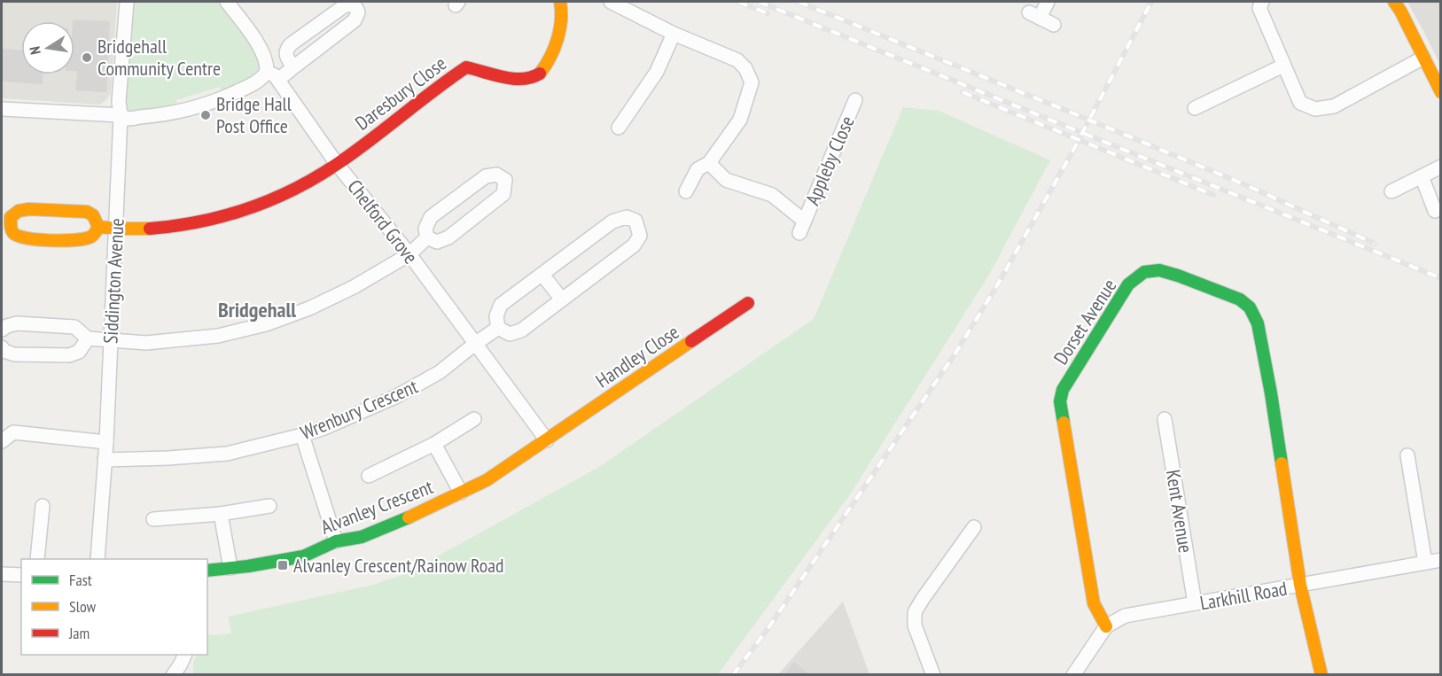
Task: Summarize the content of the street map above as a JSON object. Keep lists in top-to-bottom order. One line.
{"streets":{"street":["Daresbury Close","Appleby Close","Chelford Grove","Siddington Avenue","Dorset Avenue","Handley Close","Wrenbury Crescent","Alvanley Crescent","Kent Avenue","Larkhill Road"]},"crossings":[["Daresbury Close","Chelford Grove"],["Daresbury Close","Siddington Avenue"],["Chelford Grove","Handley Close"],["Chelford Grove","Wrenbury Crescent"],["Chelford Grove","Alvanley Crescent"],["Siddington Avenue","Wrenbury Crescent"],["Dorset Avenue","Larkhill Road"],["Handley Close","Alvanley Crescent"],["Kent Avenue","Larkhill Road"]],"districts":["Bridgehall"],"places":{"other":["Bridgehall Community Centre","Bridge Hall Post Office"],"transit":["Alvanley Crescent/Rainow Road"]},"legend":["Fast","Slow","Jam"],"north":"left"}
